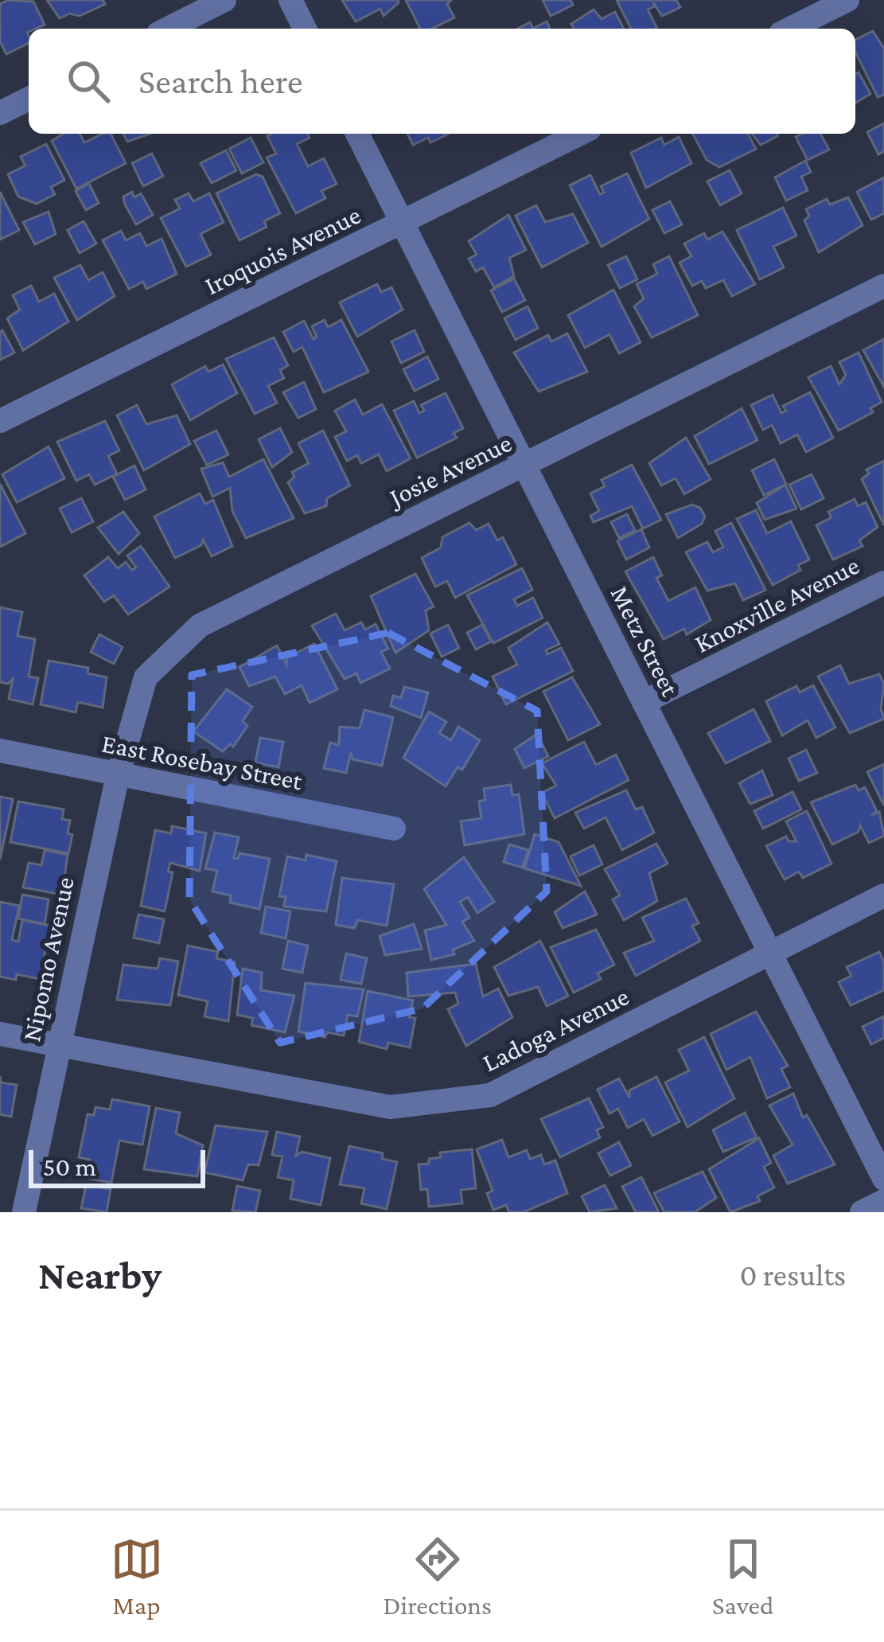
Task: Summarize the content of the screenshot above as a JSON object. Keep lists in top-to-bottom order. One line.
{"streets":{"street":["Iroquois Avenue","Josie Avenue","Knoxville Avenue","Metz Street","East Rosebay Street","Nipomo Avenue","Ladoga Avenue"]},"crossings":[["Iroquois Avenue","Metz Street"],["Josie Avenue","Metz Street"],["Josie Avenue","East Rosebay Street"],["Josie Avenue","Nipomo Avenue"],["Knoxville Avenue","Metz Street"],["Metz Street","Ladoga Avenue"],["East Rosebay Street","Nipomo Avenue"],["Nipomo Avenue","Ladoga Avenue"]],"scale_bar":"50 m","page":{"search":"Search here","scale":"50 m","heading":["Nearby","0 results"],"nav":["Map","Directions","Saved"]}}
